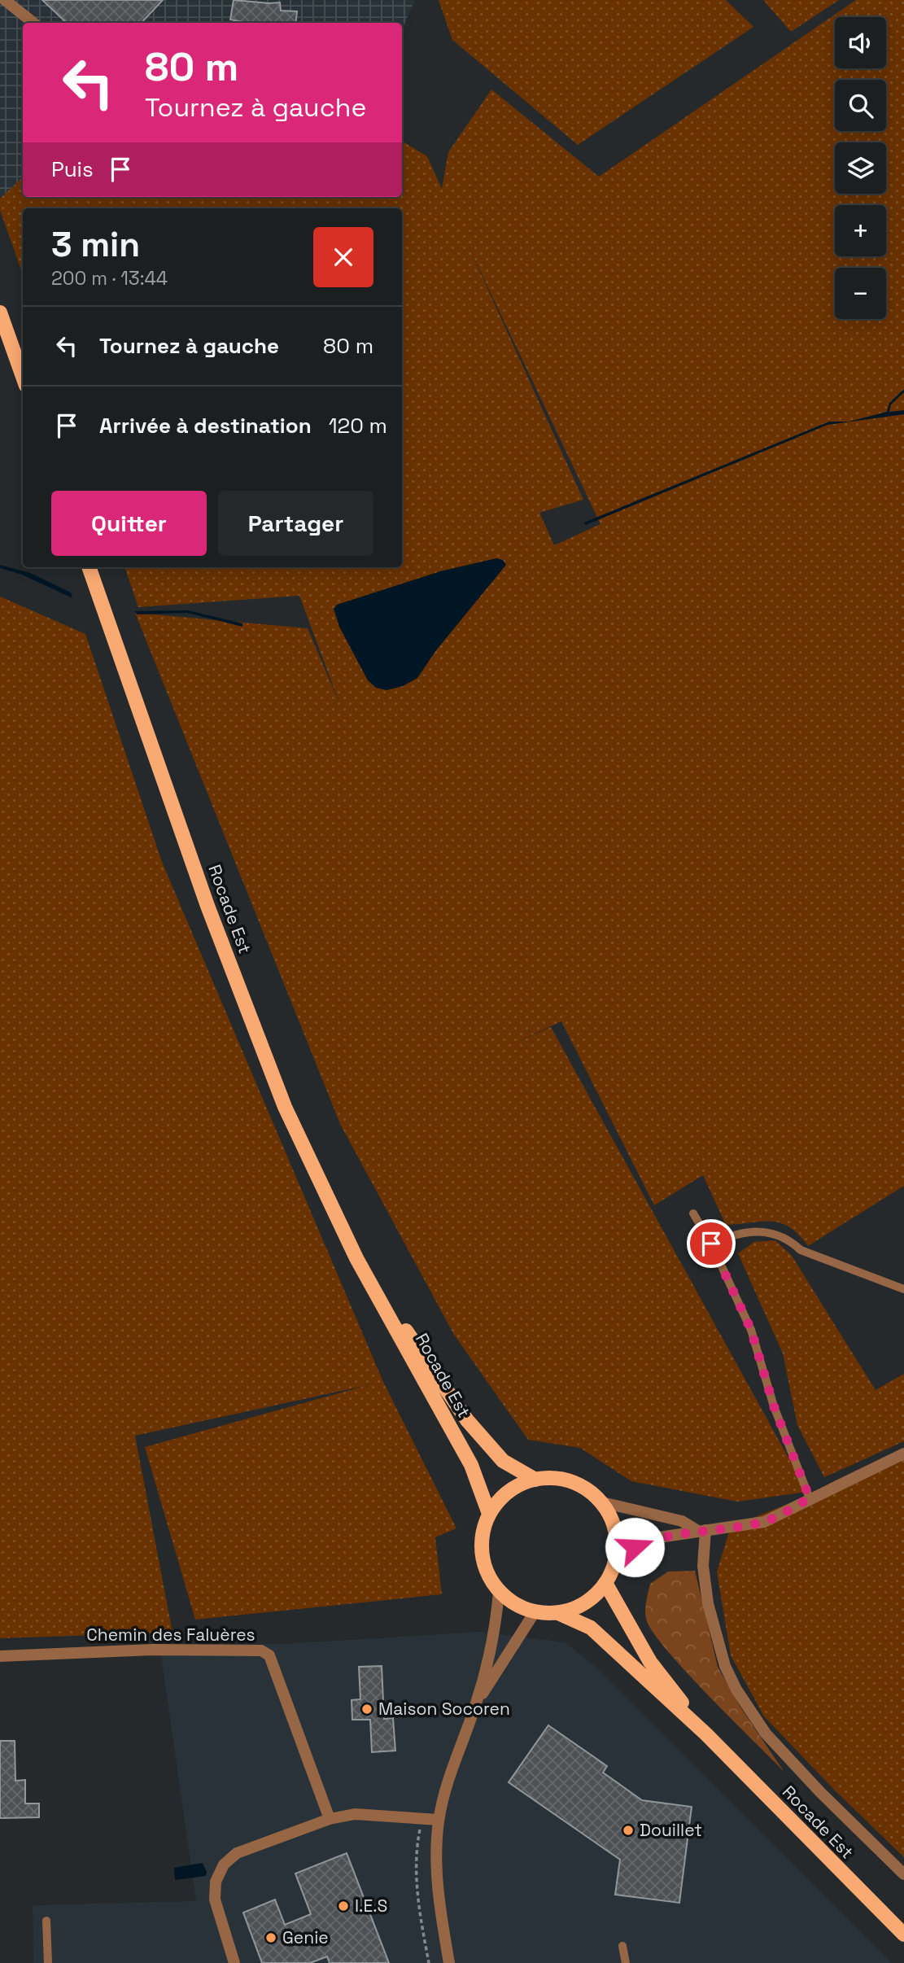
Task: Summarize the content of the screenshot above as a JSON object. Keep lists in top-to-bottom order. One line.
{"streets":{"main road":["Rocade Est"],"street":["Chemin des Faluères"]},"places":["Maison Socoren","Douillet","I.E.S","Genie"],"page":{"map_buttons":["+","−"],"turn":["80 m","Tournez à gauche"],"then":"Puis","heading":["3 min","200 m · 13:44"],"list":[{"name":"Tournez à gauche","value":"80 m"},{"name":"Arrivée à destination","value":"120 m"}],"buttons":["Quitter","Partager"]}}
